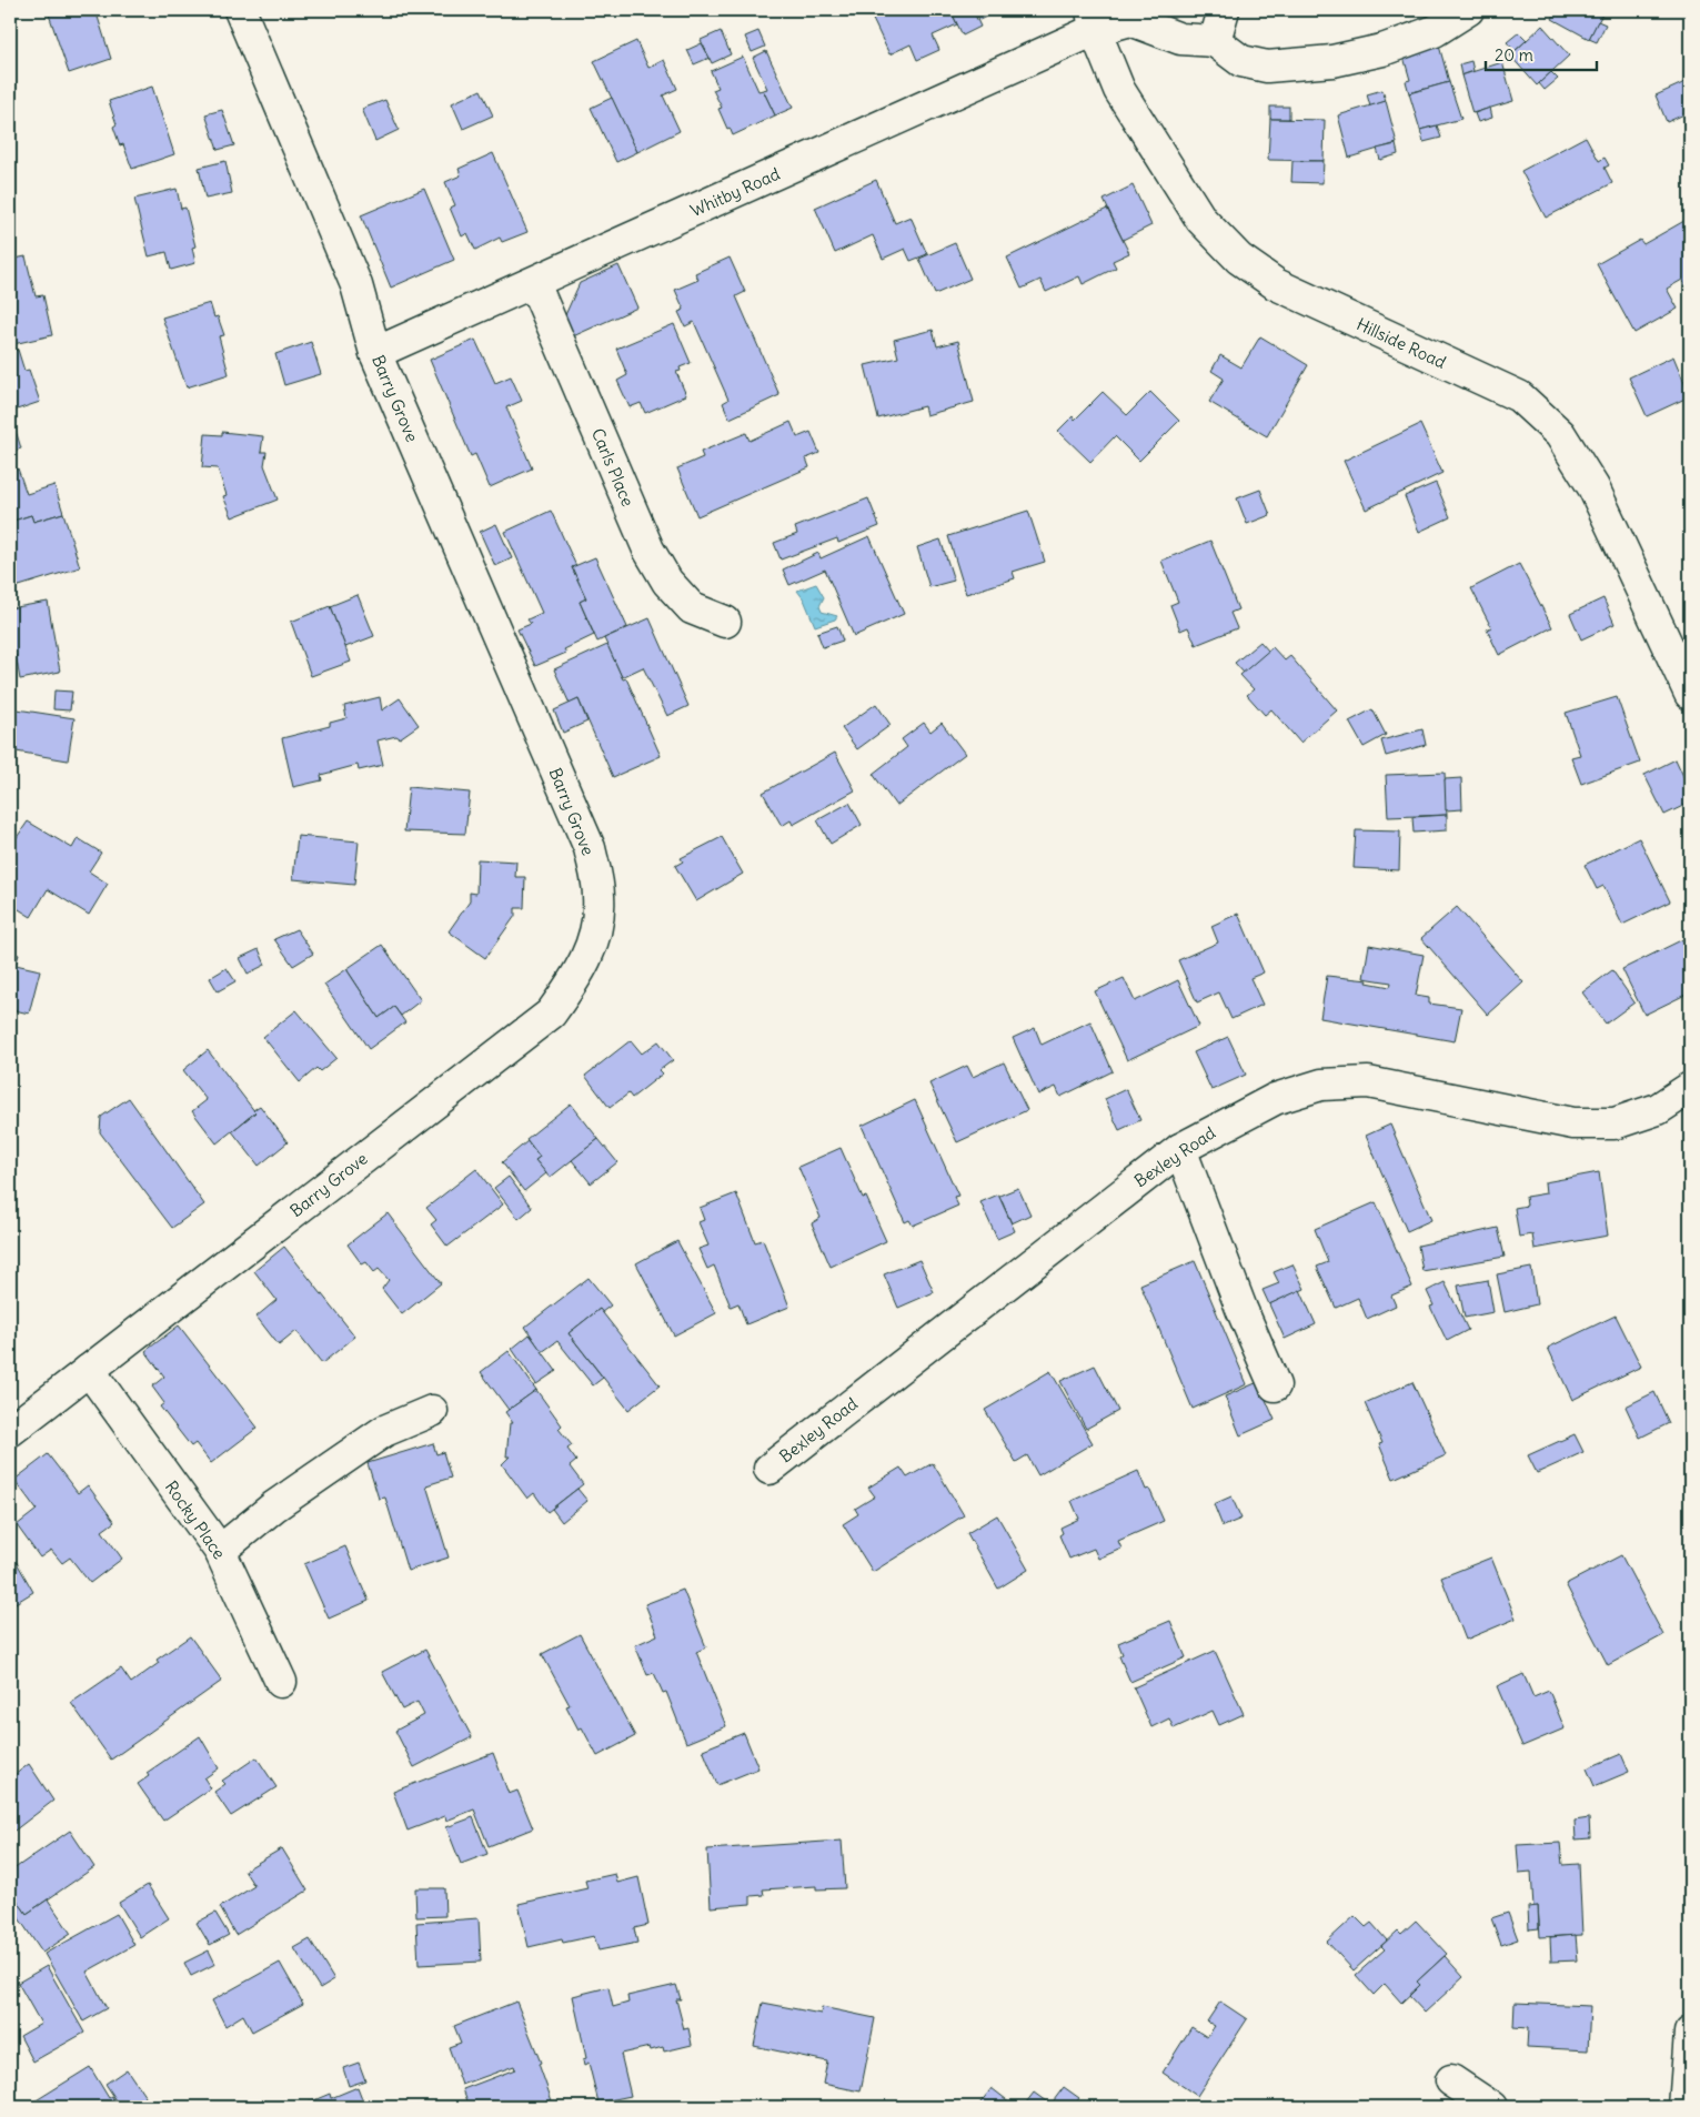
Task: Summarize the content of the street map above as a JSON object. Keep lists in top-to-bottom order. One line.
{"streets":{"street":["Whitby Road","Hillside Road","Barry Grove","Carls Place","Bexley Road","Rocky Place"]},"crossings":[["Whitby Road","Hillside Road"],["Whitby Road","Barry Grove"],["Whitby Road","Carls Place"],["Barry Grove","Rocky Place"]],"scale_bar":"20 m"}
